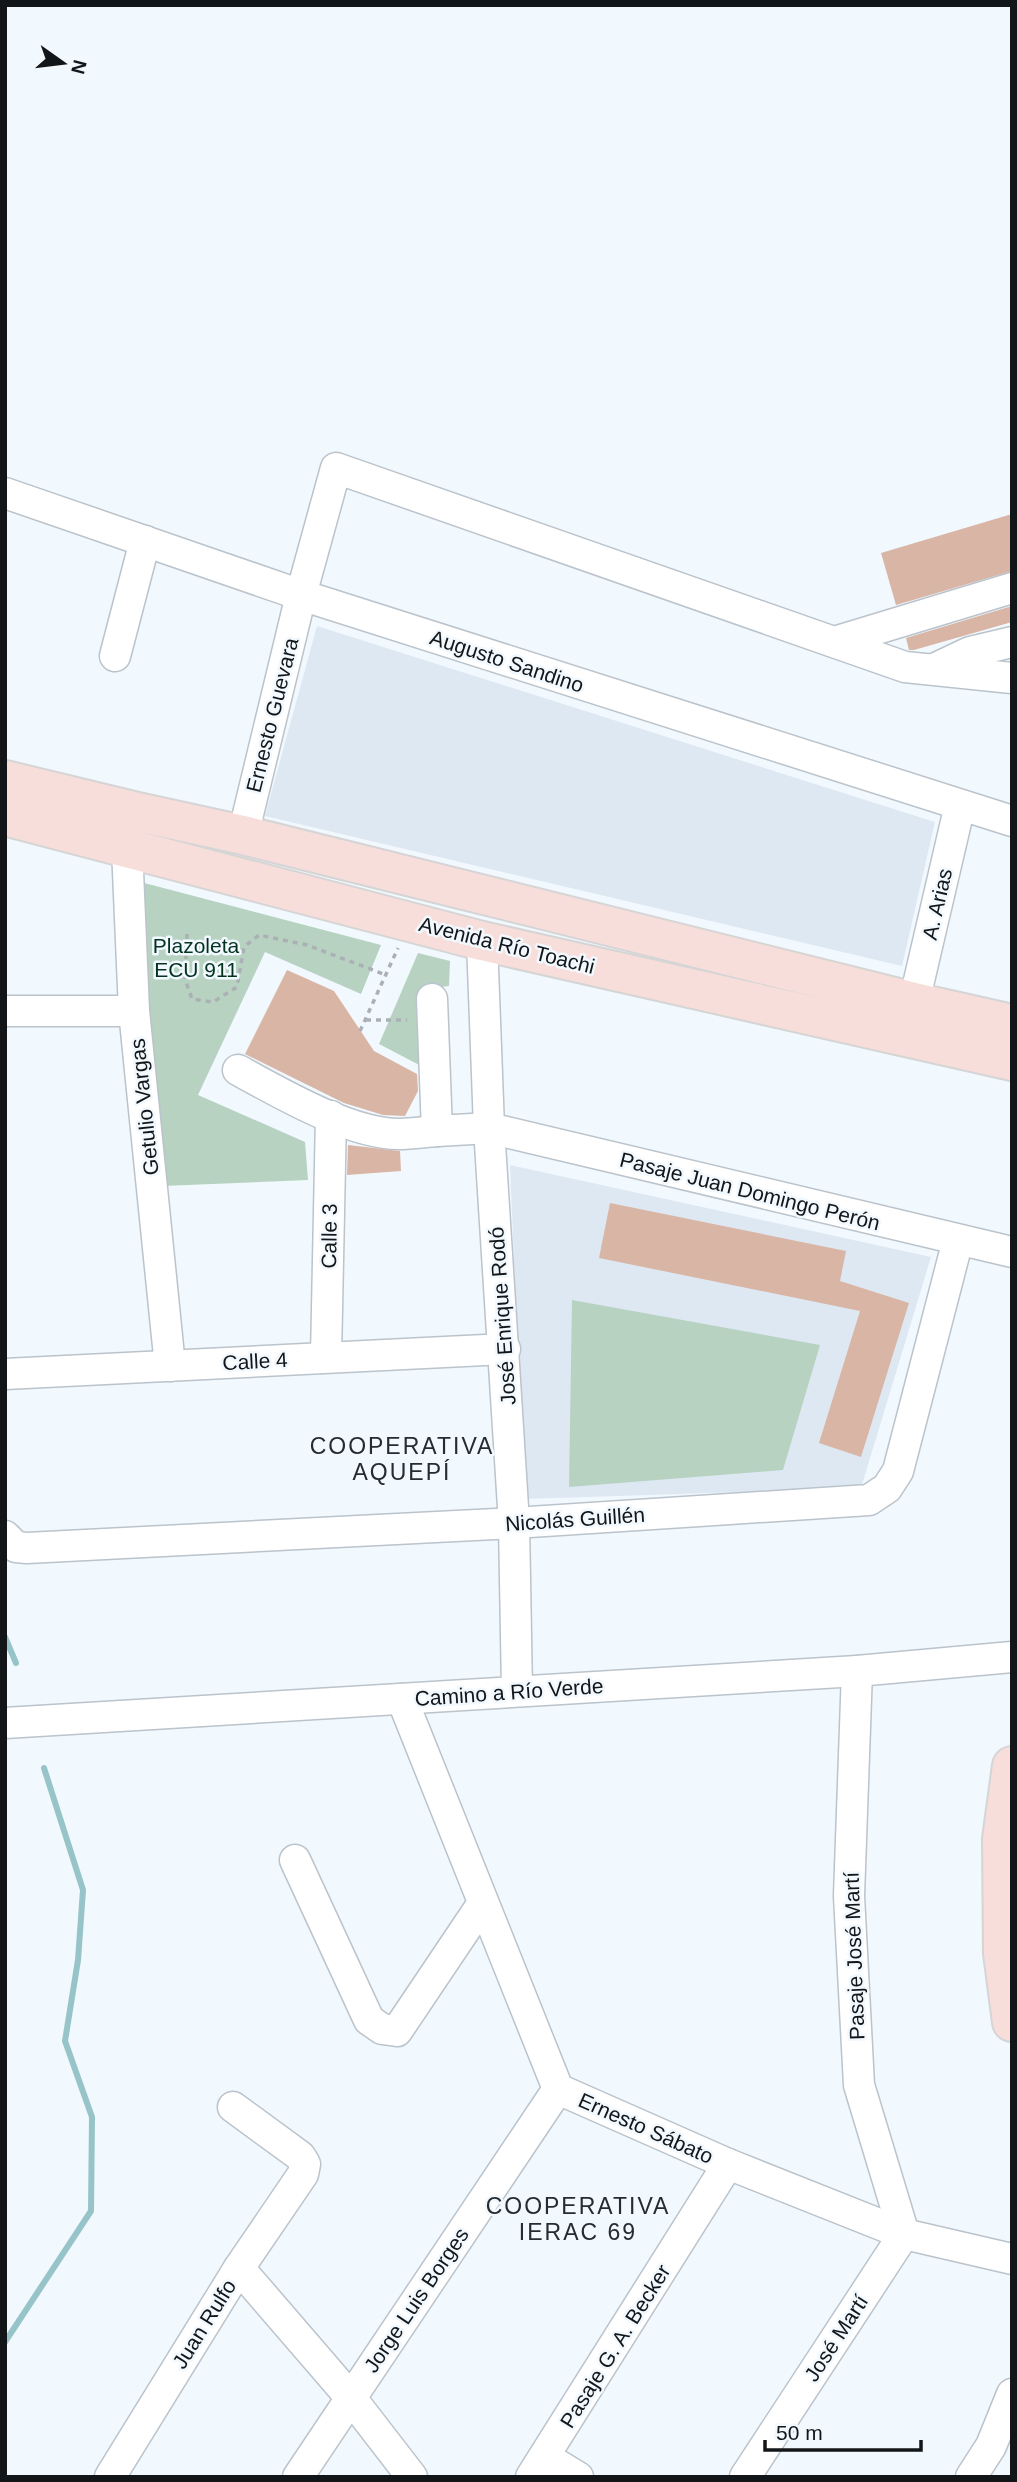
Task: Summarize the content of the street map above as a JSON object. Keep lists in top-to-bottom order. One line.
{"streets":{"main road":["Avenida Río Toachi"],"street":["Augusto Sandino","Ernesto Guevara","A. Arias","Getulio Vargas","Pasaje Juan Domingo Perón","Calle 3","José Enrique Rodó","Calle 4","Nicolás Guillén","Camino a Río Verde","Pasaje José Martí","Ernesto Sábato","Jorge Luis Borges","Juan Rulfo","José Martí","Pasaje G. A. Becker"]},"crossings":[["Augusto Sandino","Ernesto Guevara"],["Augusto Sandino","A. Arias"],["Ernesto Guevara","Avenida Río Toachi"],["A. Arias","Avenida Río Toachi"],["Avenida Río Toachi","Getulio Vargas"],["Avenida Río Toachi","José Enrique Rodó"],["Getulio Vargas","Calle 4"],["Pasaje Juan Domingo Perón","Calle 3"],["Pasaje Juan Domingo Perón","José Enrique Rodó"],["Pasaje Juan Domingo Perón","Nicolás Guillén"],["Calle 3","Calle 4"],["José Enrique Rodó","Calle 4"],["José Enrique Rodó","Nicolás Guillén"],["José Enrique Rodó","Camino a Río Verde"],["Camino a Río Verde","Pasaje José Martí"],["Camino a Río Verde","Ernesto Sábato"],["Pasaje José Martí","Ernesto Sábato"],["Pasaje José Martí","José Martí"],["Ernesto Sábato","Jorge Luis Borges"],["Ernesto Sábato","José Martí"],["Ernesto Sábato","Pasaje G. A. Becker"]],"districts":["COOPERATIVA AQUEPÍ","COOPERATIVA IERAC 69"],"parks":["Plazoleta ECU 911"],"scale_bar":"50 m","north":"right"}
